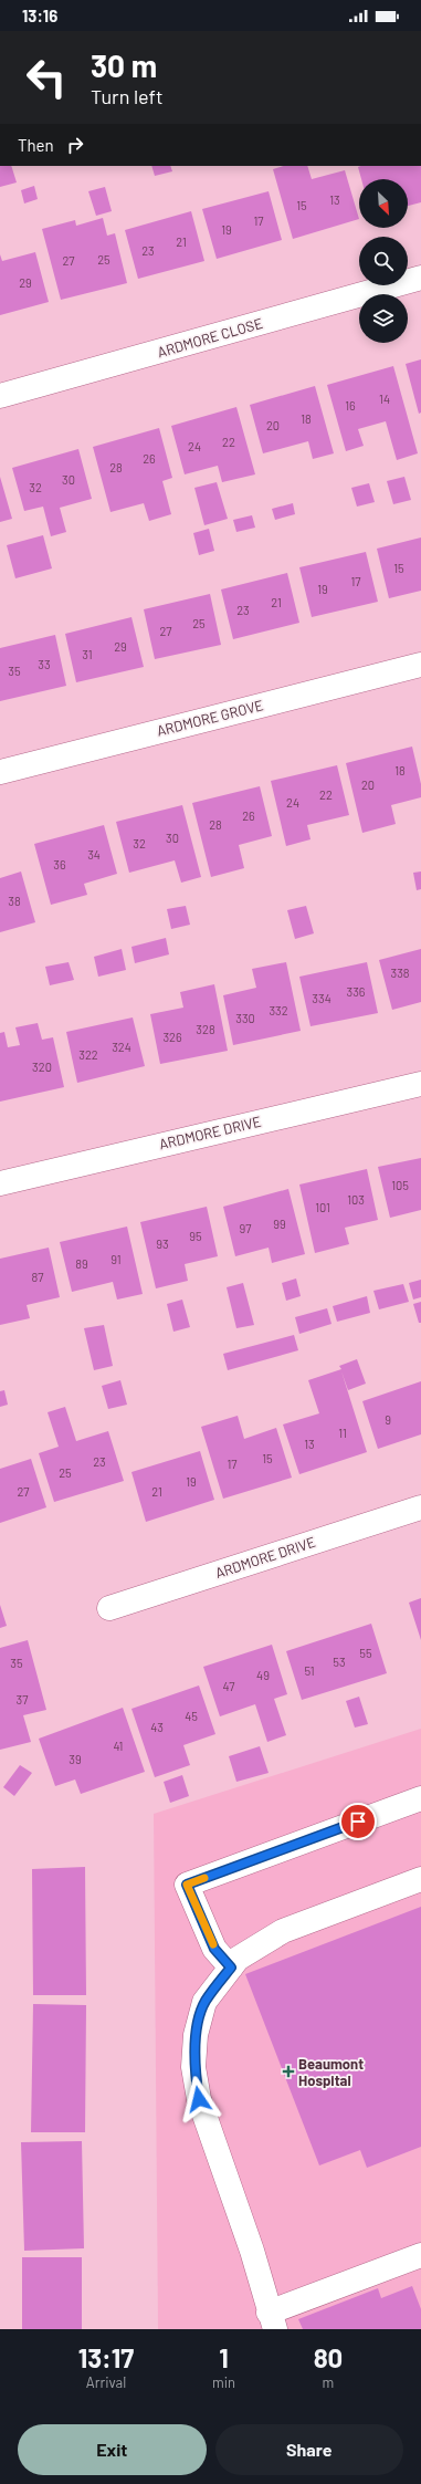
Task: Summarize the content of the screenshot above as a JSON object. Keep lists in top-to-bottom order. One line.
{"streets":{"street":["ARDMORE CLOSE","ARDMORE GROVE","ARDMORE DRIVE"]},"places":{"health":["Beaumont Hospital"]},"house_numbers":["13","15","17","19","21","23","25","27","29","14","16","18","20","22","24","26","28","30","32","15","17","19","21","23","25","27","29","31","33","35","18","20","22","24","26","28","30","32","34","36","38","338","336","334","332","330","328","326","324","322","320","105","103","101","99","97","95","93","91","89","87","9","11","13","15","23","17","25","19","27","21","55","53","35","51","49","47","37","45","43","41","39"],"north":"bottom right","page":{"status":"13:16","turn":["30 m","Turn left"],"then":"Then","eta":["13:17","Arrival","1","min","80","m"],"buttons":["Exit","Share"]}}
